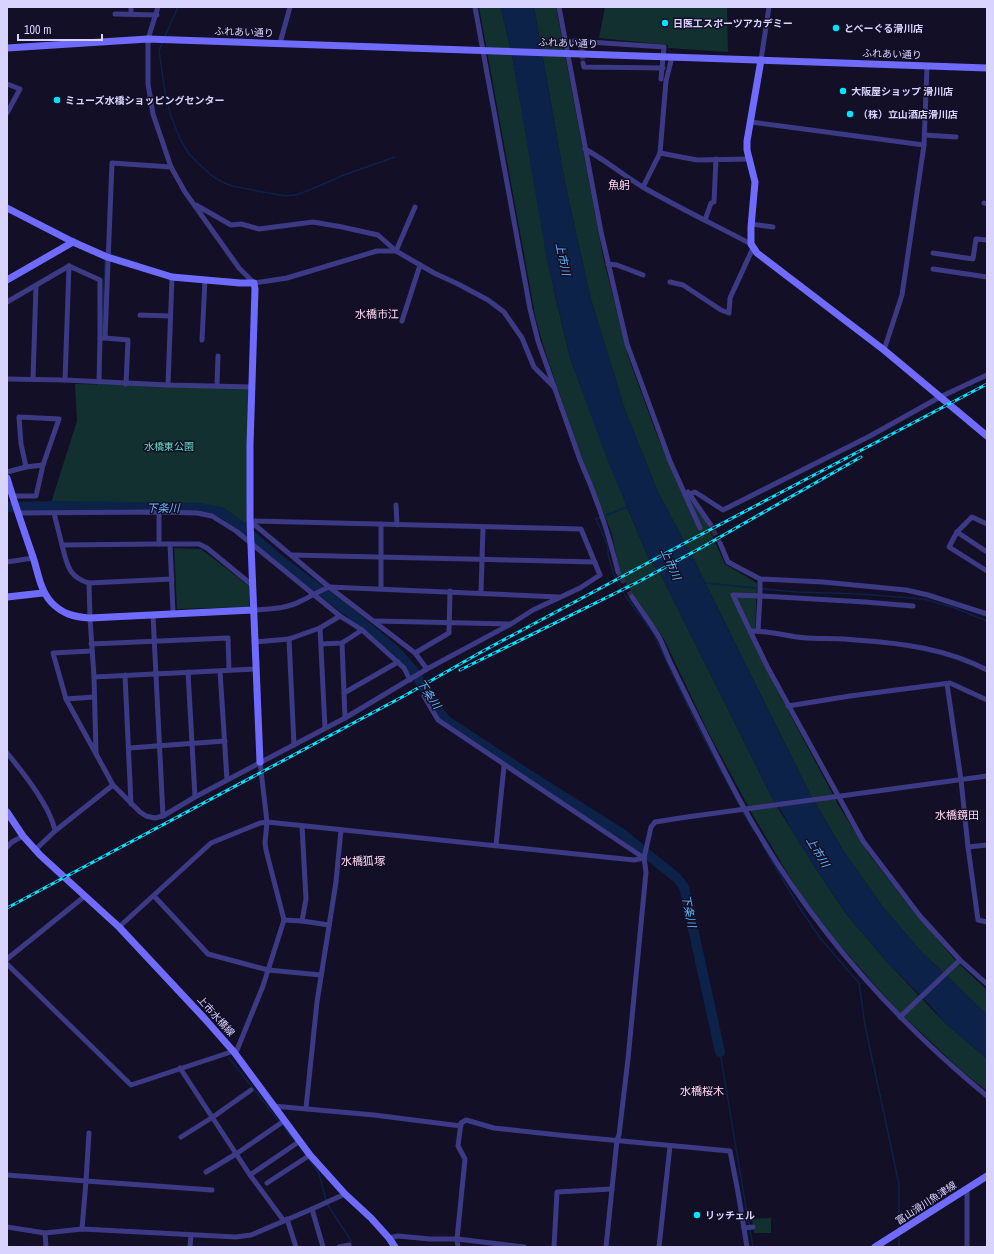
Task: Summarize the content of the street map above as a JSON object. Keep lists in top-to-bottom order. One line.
{"streets":{"street":["ふれあい通り","上市水橋線","富山滑川魚津線"]},"districts":["魚躬","水橋市江","水橋鏡田","水橋狐塚","水橋桜木"],"water":["上市川","下条川"],"parks":["水橋東公園"],"places":["日医工スポーツアカデミー","とべーぐる滑川店","大阪屋ショップ 滑川店","ミューズ水橋ショッピングセンター","（株）立山酒店滑川店","リッチェル"],"scale_bar":"100 m"}
